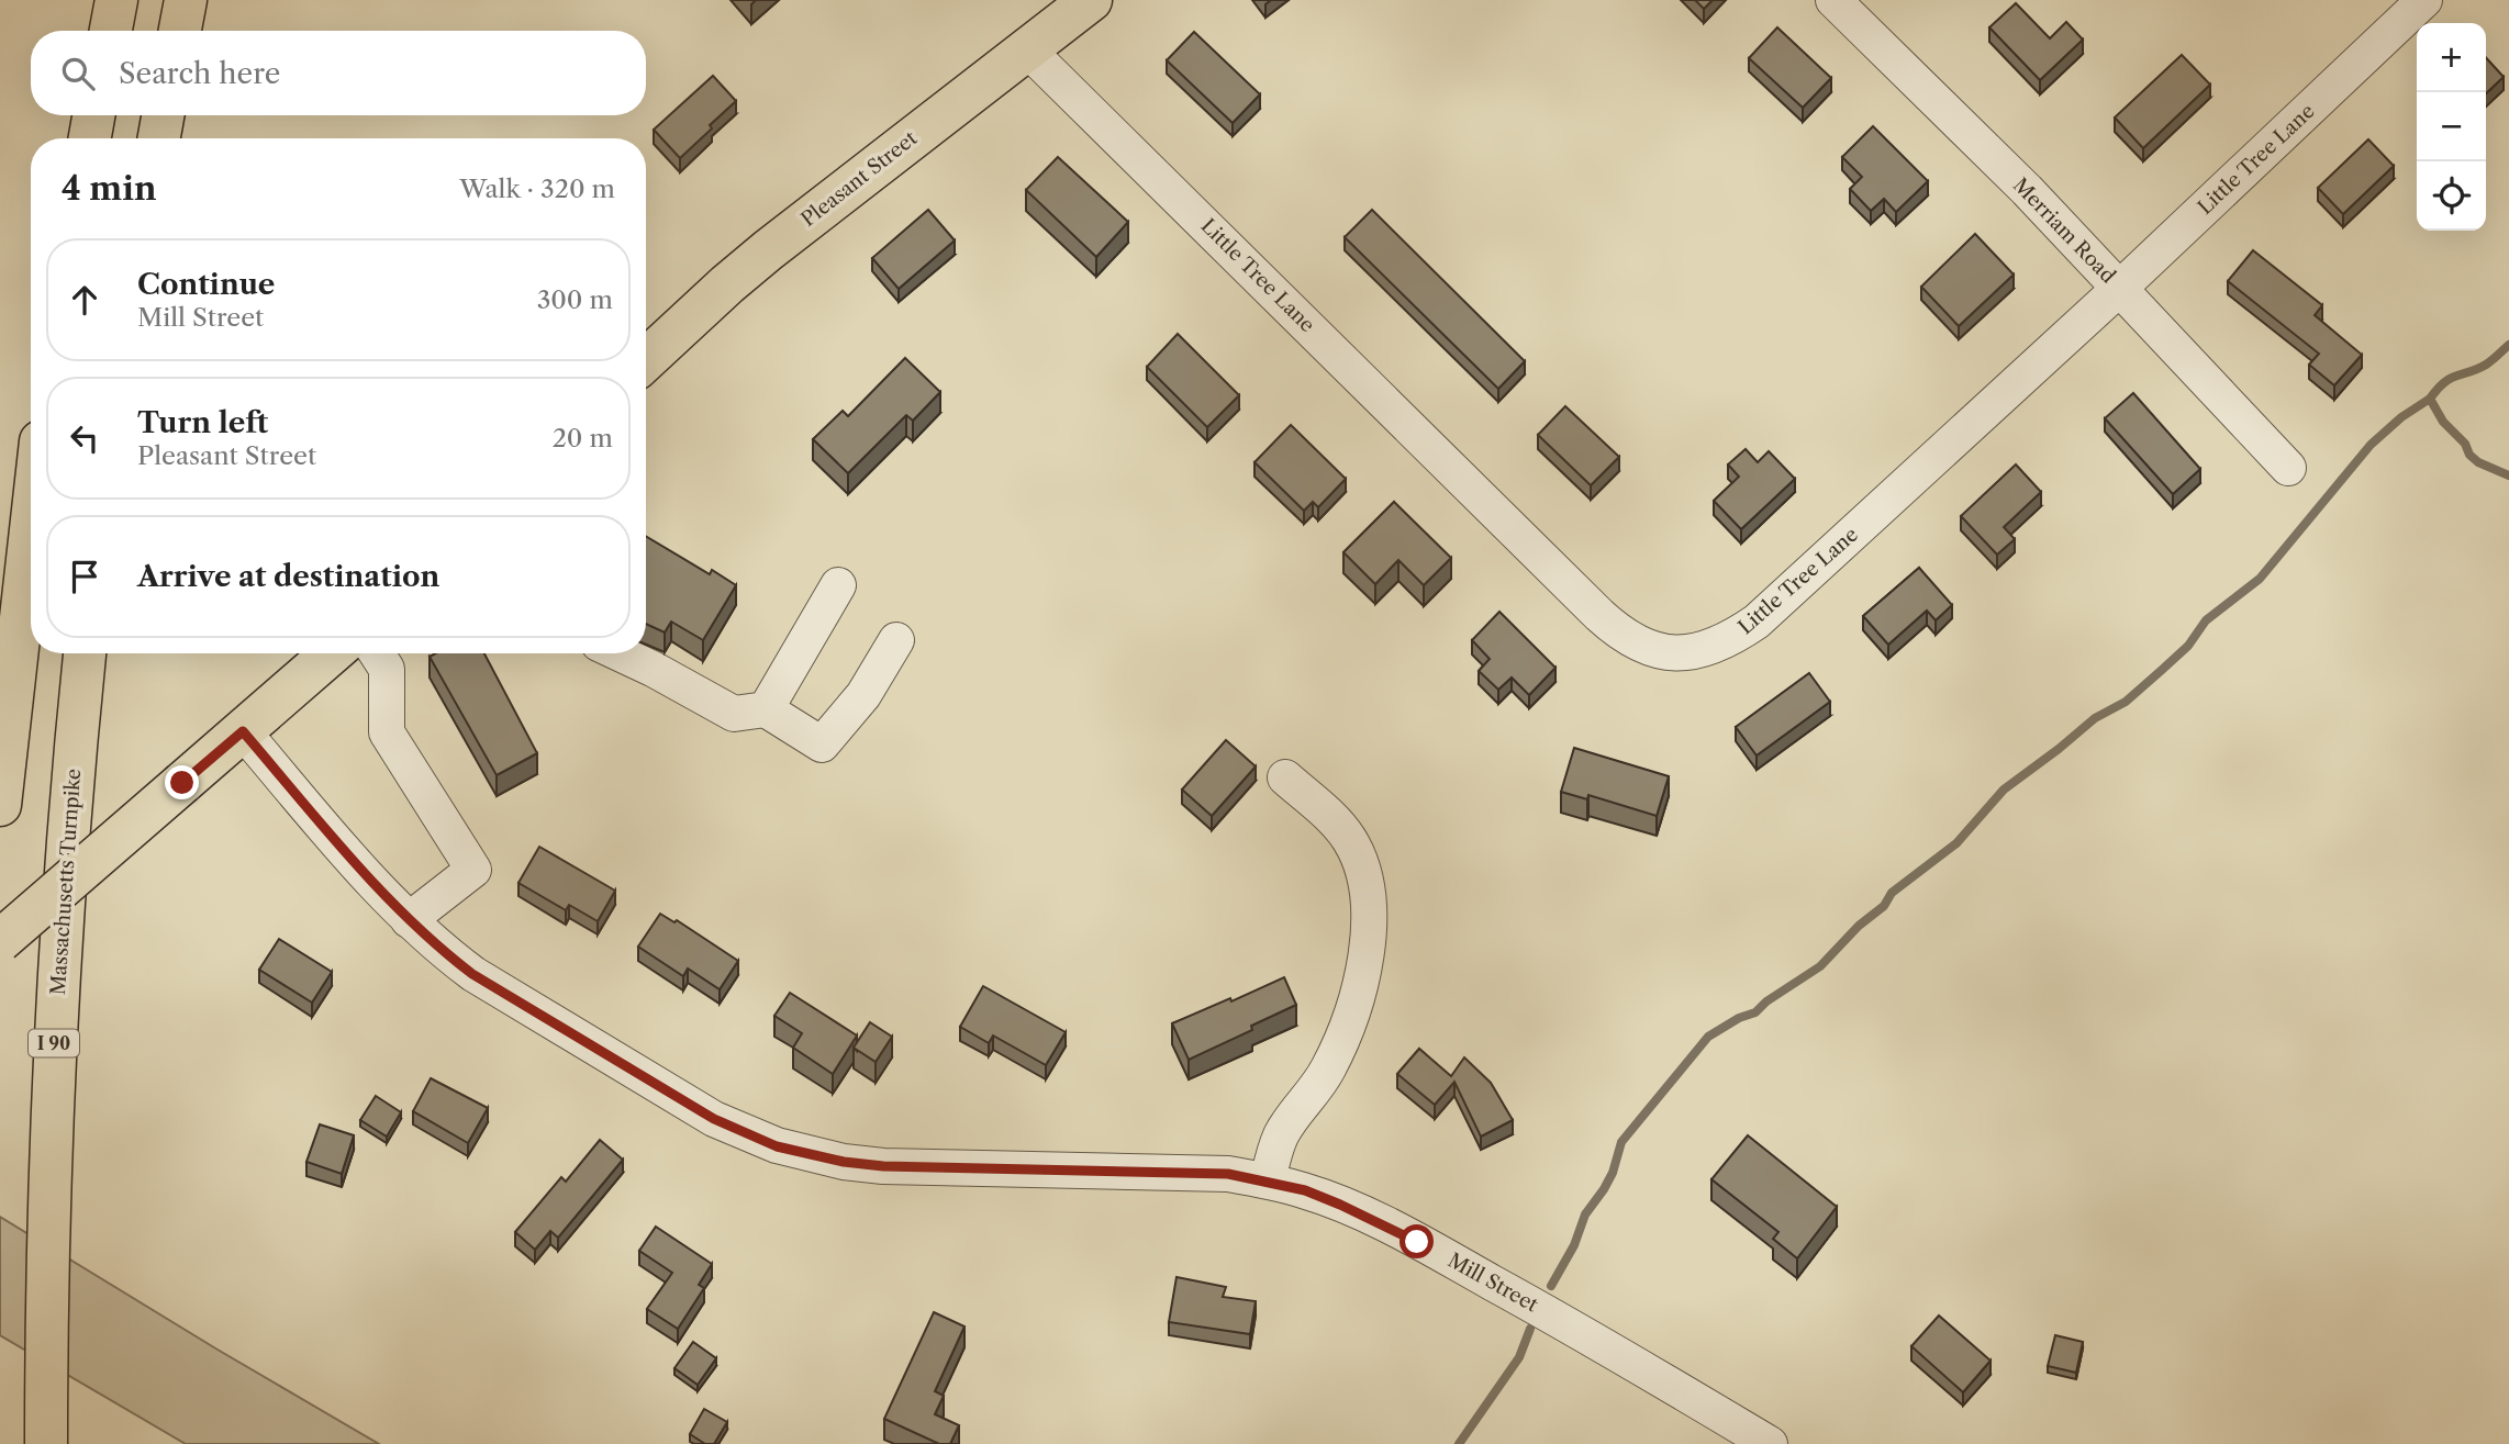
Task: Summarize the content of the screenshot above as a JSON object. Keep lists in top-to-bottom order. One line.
{"streets":{"main road":["Pleasant Street","Massachusetts Turnpike","I 90"],"street":["Little Tree Lane","Merriam Road","Mill Street"]},"crossings":[["Little Tree Lane","Pleasant Street"],["Little Tree Lane","Merriam Road"]],"page":{"map_buttons":["+","−"],"search":"Search here","heading":["4 min","Walk · 320 m"],"list":[["Continue","Mill Street","300 m"],["Turn left","Pleasant Street","20 m"],"Arrive at destination"]}}
